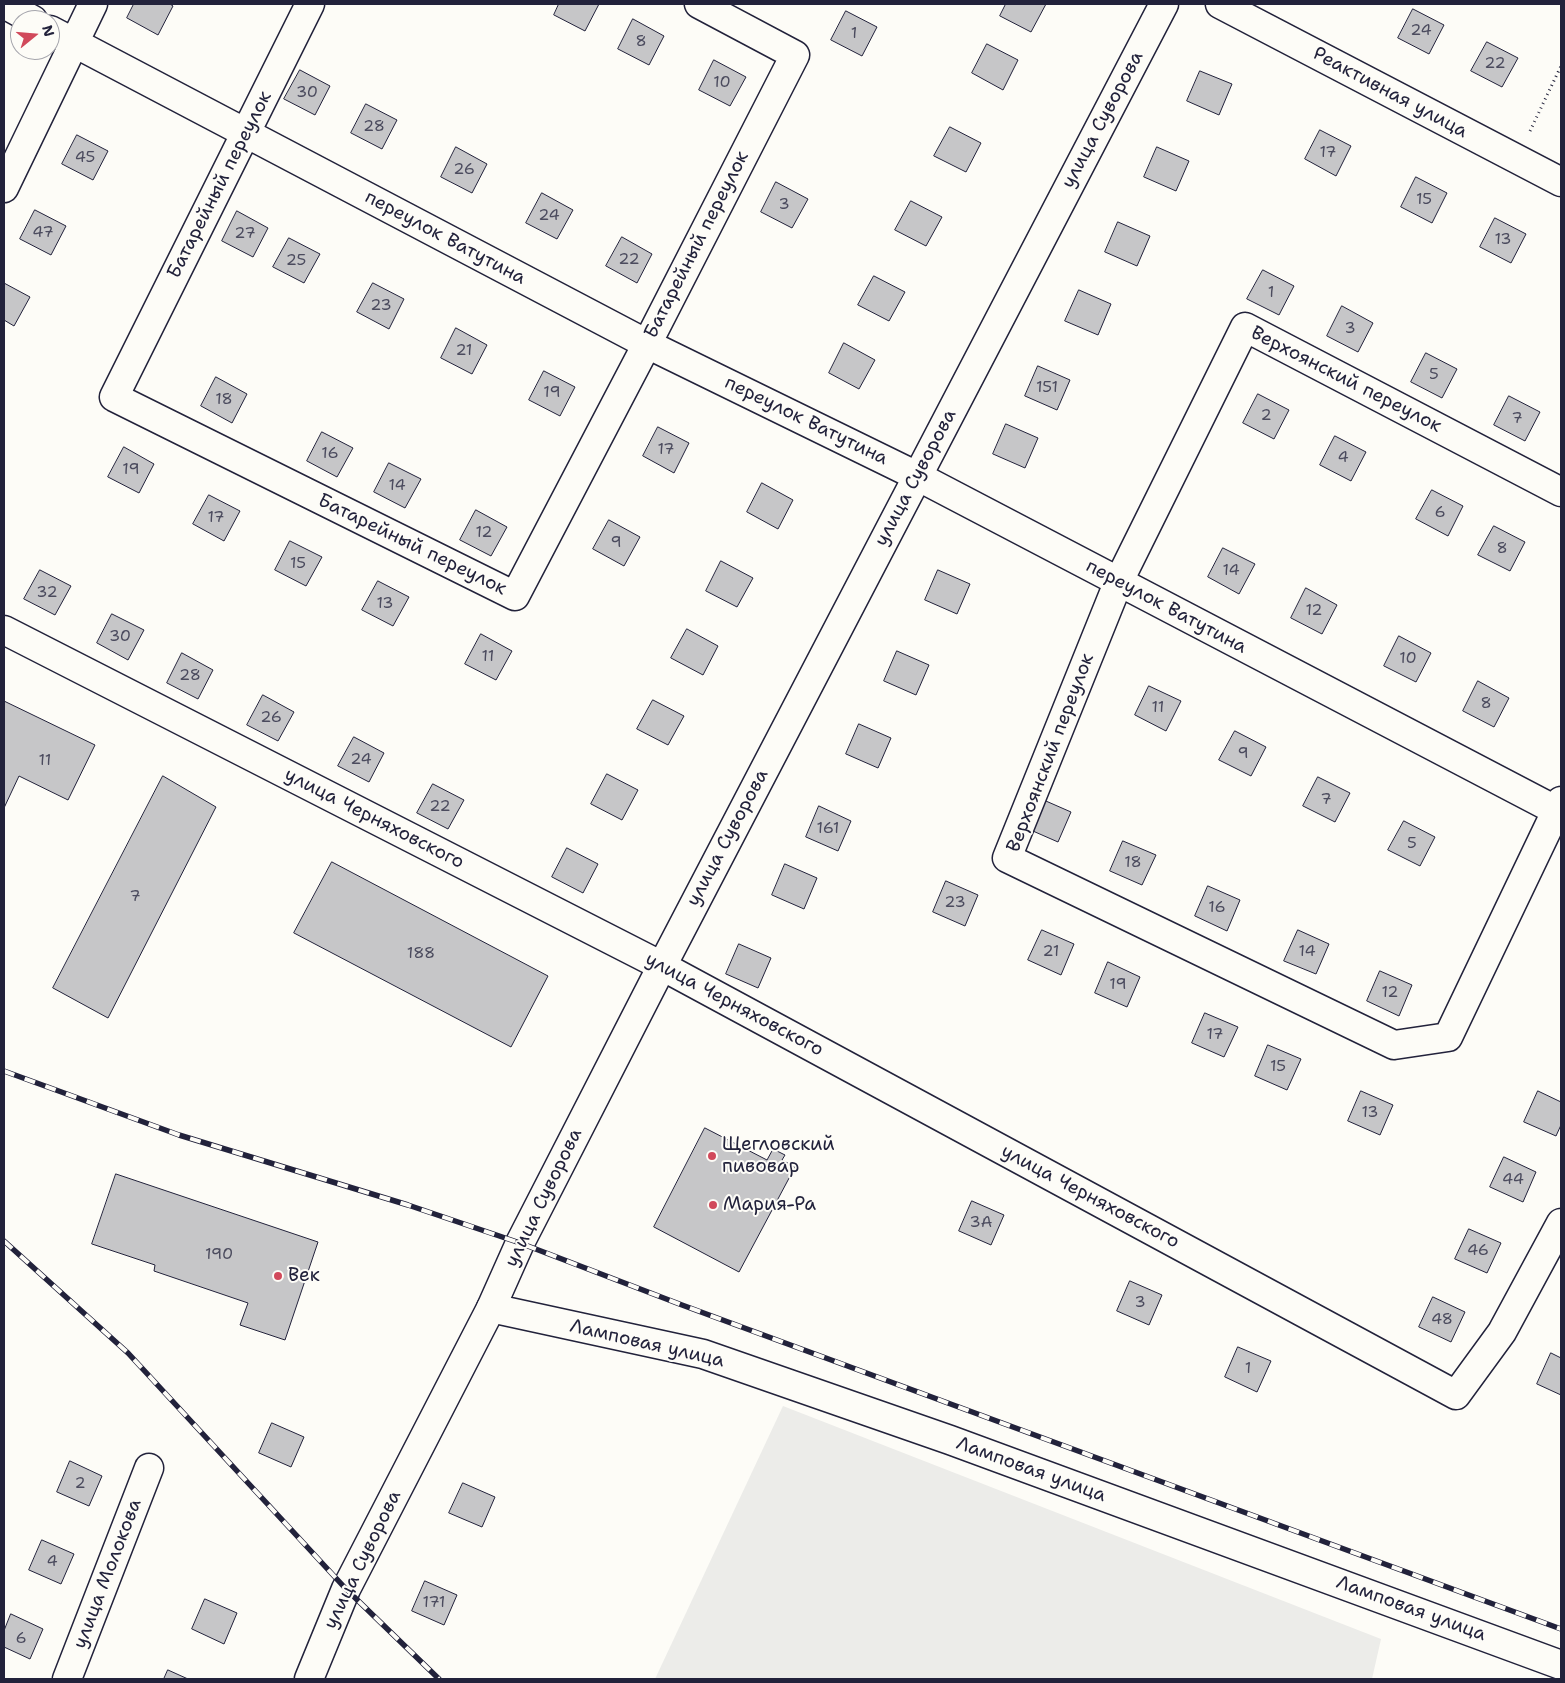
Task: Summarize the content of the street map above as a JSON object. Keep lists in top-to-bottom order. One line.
{"streets":{"street":["Реактивная улица","улица Суворова","Батарейный переулок","переулок Ватутина","Верхоянский переулок","улица Черняховского","Ламповая улица","улица Молокова"]},"crossings":[["улица Суворова","переулок Ватутина"],["улица Суворова","улица Черняховского"],["улица Суворова","Ламповая улица"],["Батарейный переулок","переулок Ватутина"],["переулок Ватутина","Верхоянский переулок"]],"places":["Щегловский пивовар","Мария-Ра","Век"],"house_numbers":["24","1","8","22","10","30","28","17","45","26","15","3","24","47","27","13","22","25","1","23","3","21","5","151","19","18","2","7","17","16","4","19","14","6","17","12","9","8","15","14","32","13","12","30","11","10","28","8","11","26","9","24","11","7","22","161","5","18","7","23","16","21","14","188","19","12","17","15","13","44","3А","46","190","3","48","1","2","4","171","6"],"north":"right"}
